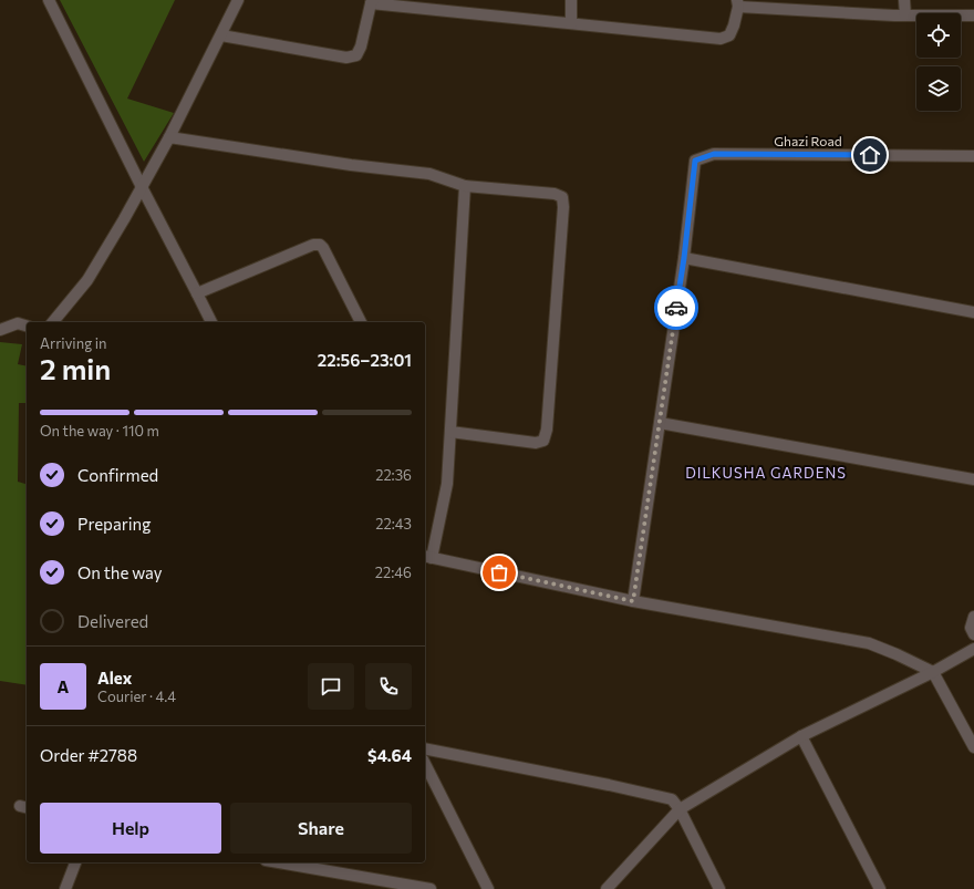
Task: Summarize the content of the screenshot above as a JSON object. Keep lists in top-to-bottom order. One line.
{"streets":{"street":["Ghazi Road"]},"districts":["DILKUSHA GARDENS"],"page":{"heading":["2 min","Arriving in","22:56–23:01"],"panel":["Alex","Courier · 4.4","Order #2788","$4.64"],"bar":"On the way · 110 m","list":[["Confirmed","22:36"],["Preparing","22:43"],["On the way","22:46"],"Delivered"],"round":"A","buttons":["Help","Share"]}}
